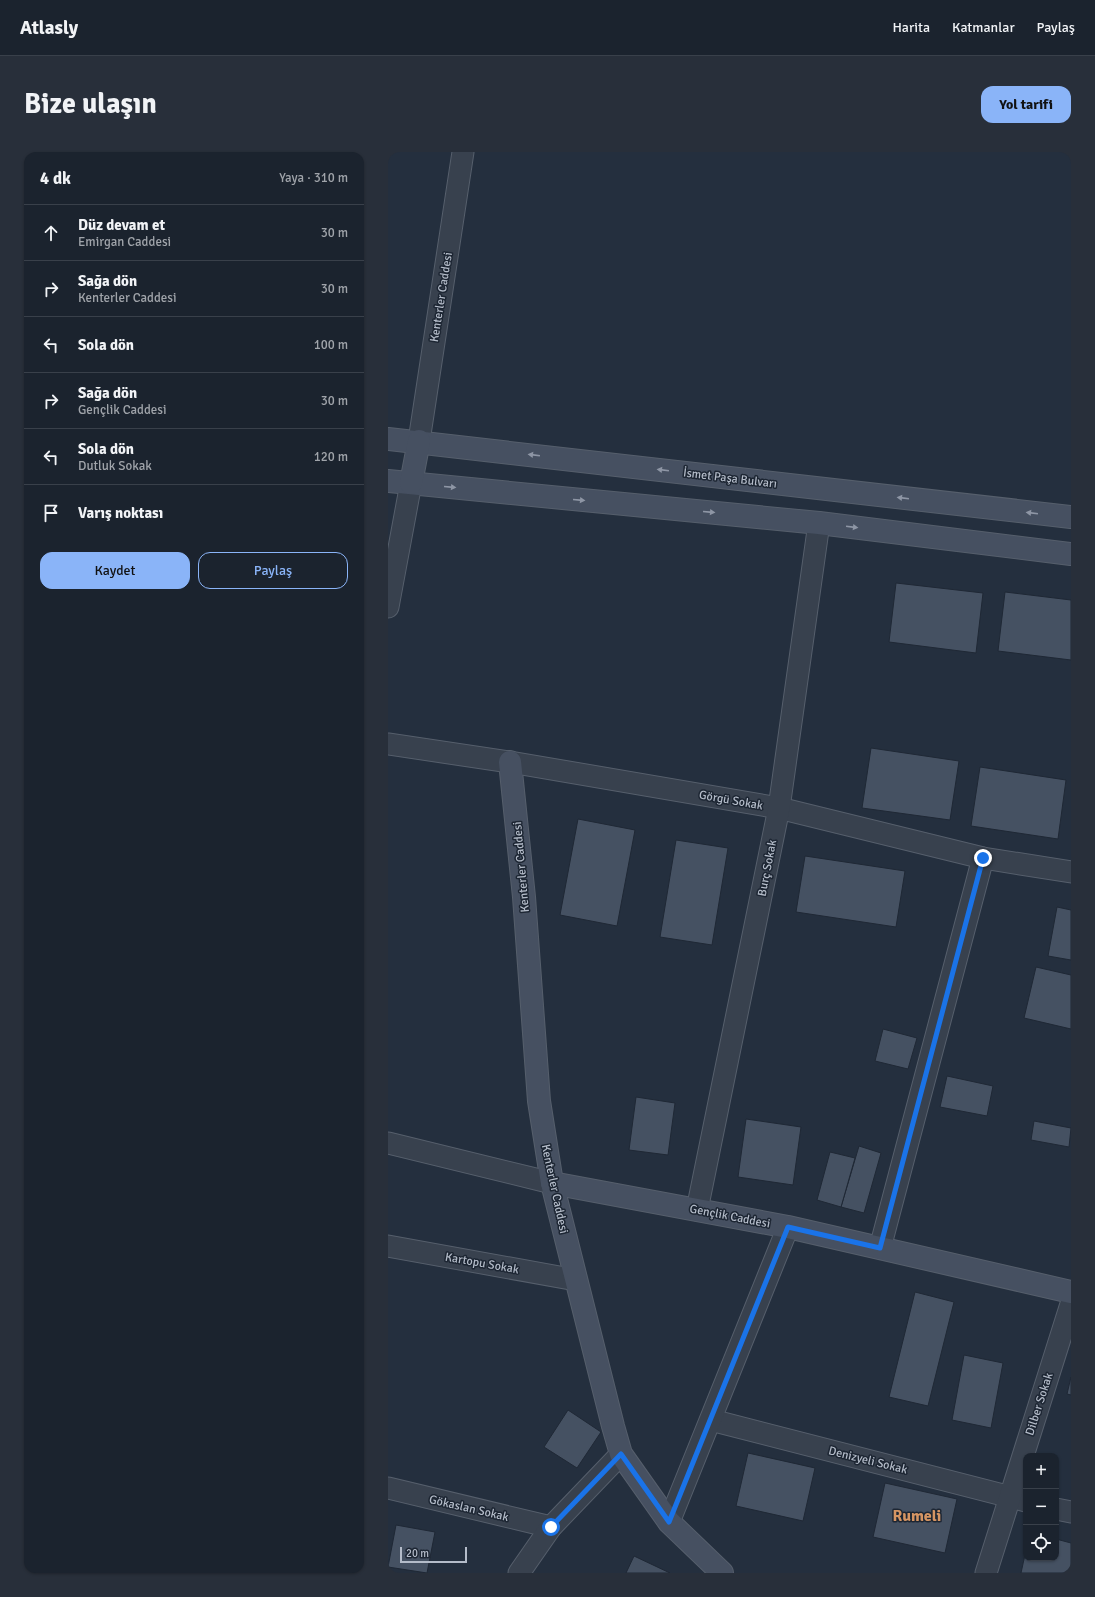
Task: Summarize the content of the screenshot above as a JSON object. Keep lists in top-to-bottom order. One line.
{"streets":{"street":["Kenterler Caddesi","İsmet Paşa Bulvarı","Görgü Sokak","Burç Sokak","Gençlik Caddesi","Kartopu Sokak","Dilber Sokak","Denizyeli Sokak","Gökaslan Sokak"]},"crossings":[["Kenterler Caddesi","İsmet Paşa Bulvarı"],["Kenterler Caddesi","Görgü Sokak"],["Kenterler Caddesi","Gençlik Caddesi"],["Kenterler Caddesi","Kartopu Sokak"],["Görgü Sokak","Burç Sokak"],["Burç Sokak","Gençlik Caddesi"],["Dilber Sokak","Denizyeli Sokak"]],"districts":["Rumeli"],"scale_bar":"20 m","page":{"header":"Atlasly","nav":["Harita","Katmanlar","Paylaş"],"buttons":["Yol tarifi",["Kaydet","Paylaş"]],"title":"Bize ulaşın","heading":["4 dk","Yaya · 310 m"],"list":[["Düz devam et","Emirgan Caddesi","30 m"],["Sağa dön","Kenterler Caddesi","30 m"],["Sola dön","100 m"],["Sağa dön","Gençlik Caddesi","30 m"],["Sola dön","Dutluk Sokak","120 m"],"Varış noktası"],"map_buttons":["+","−"],"scale":"20 m"}}
